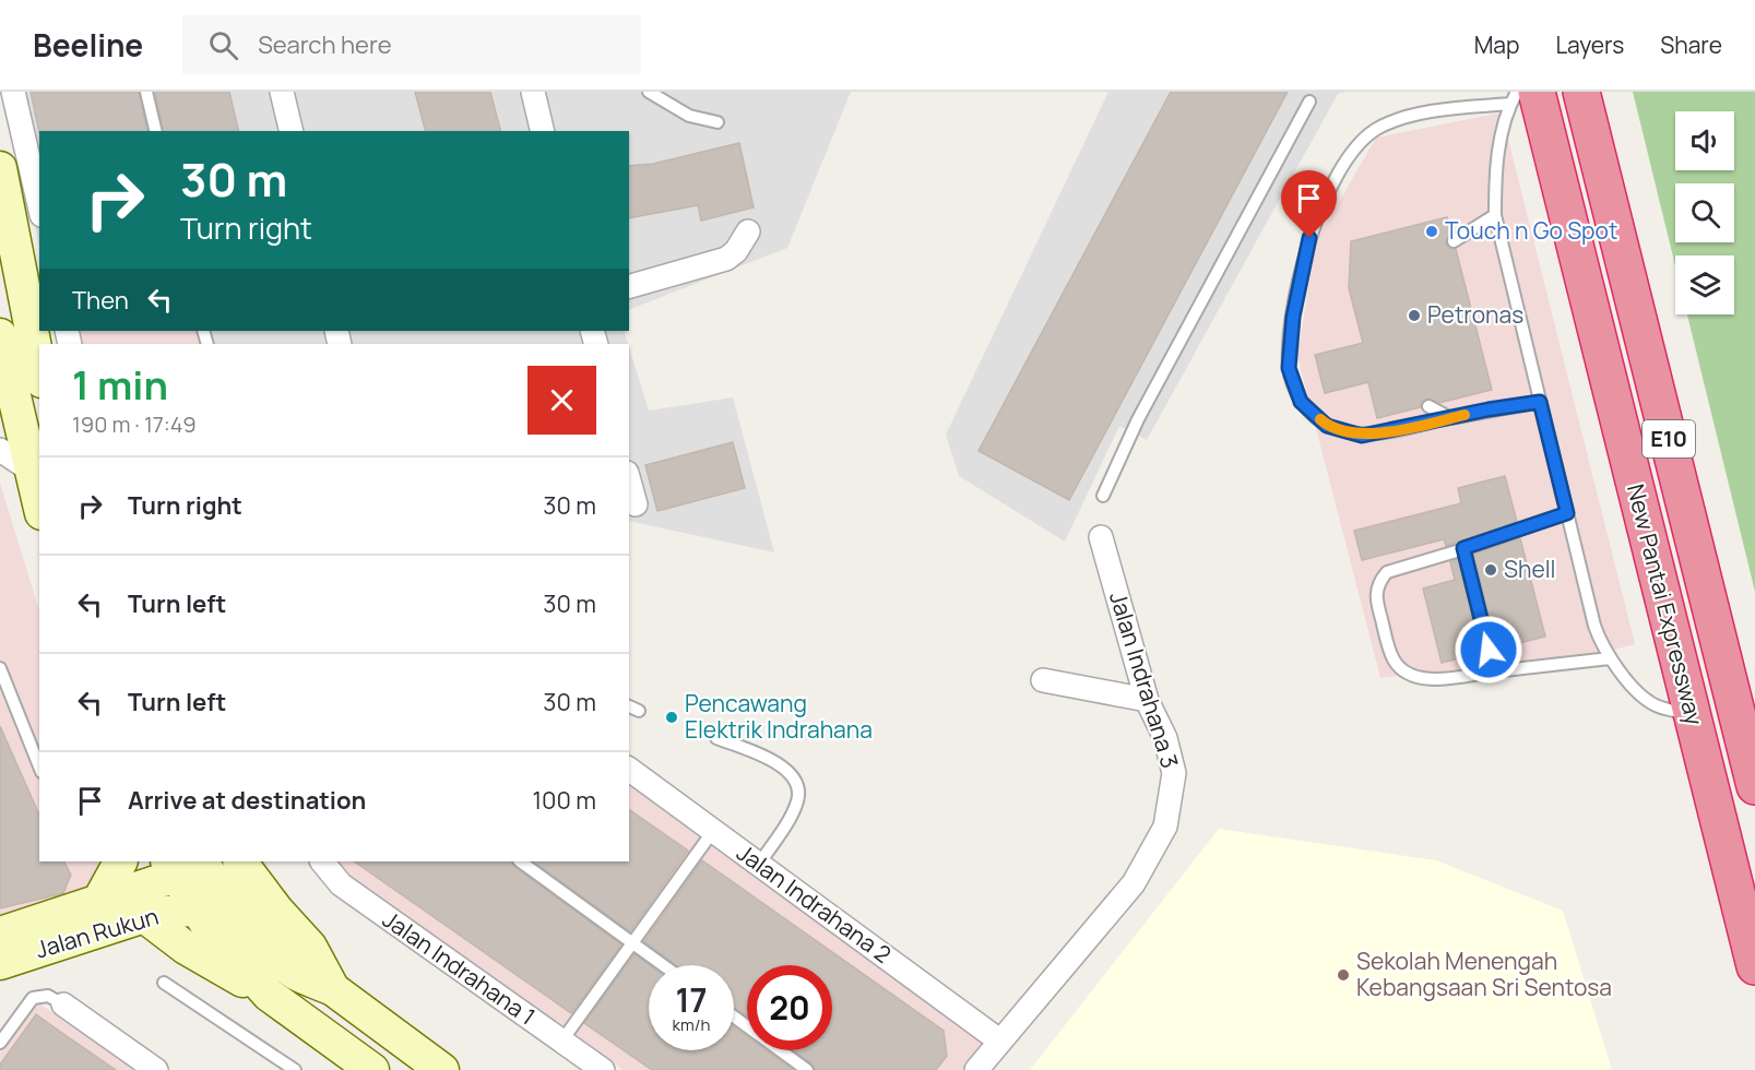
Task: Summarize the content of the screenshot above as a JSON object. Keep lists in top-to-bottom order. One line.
{"streets":{"highway":["E10","New Pantai Expressway"],"main road":["Jalan Rukun"],"street":["Jalan Indrahana 3","Jalan Indrahana 2","Jalan Indrahana 1"]},"crossings":[["Jalan Indrahana 3","Jalan Indrahana 2"]],"places":["Touch n Go Spot","Petronas","Shell","Pencawang Elektrik Indrahana","Sekolah Menengah Kebangsaan Sri Sentosa"],"page":{"header":"Beeline","search":"Search here","nav":["Map","Layers","Share"],"turn":["30 m","Turn right"],"then":"Then","heading":["1 min","190 m · 17:49"],"list":[{"name":"Turn right","value":"30 m"},{"name":"Turn left","value":"30 m"},{"name":"Turn left","value":"30 m"},{"name":"Arrive at destination","value":"100 m"}],"speed":"17 km/h","limit":"20"}}
